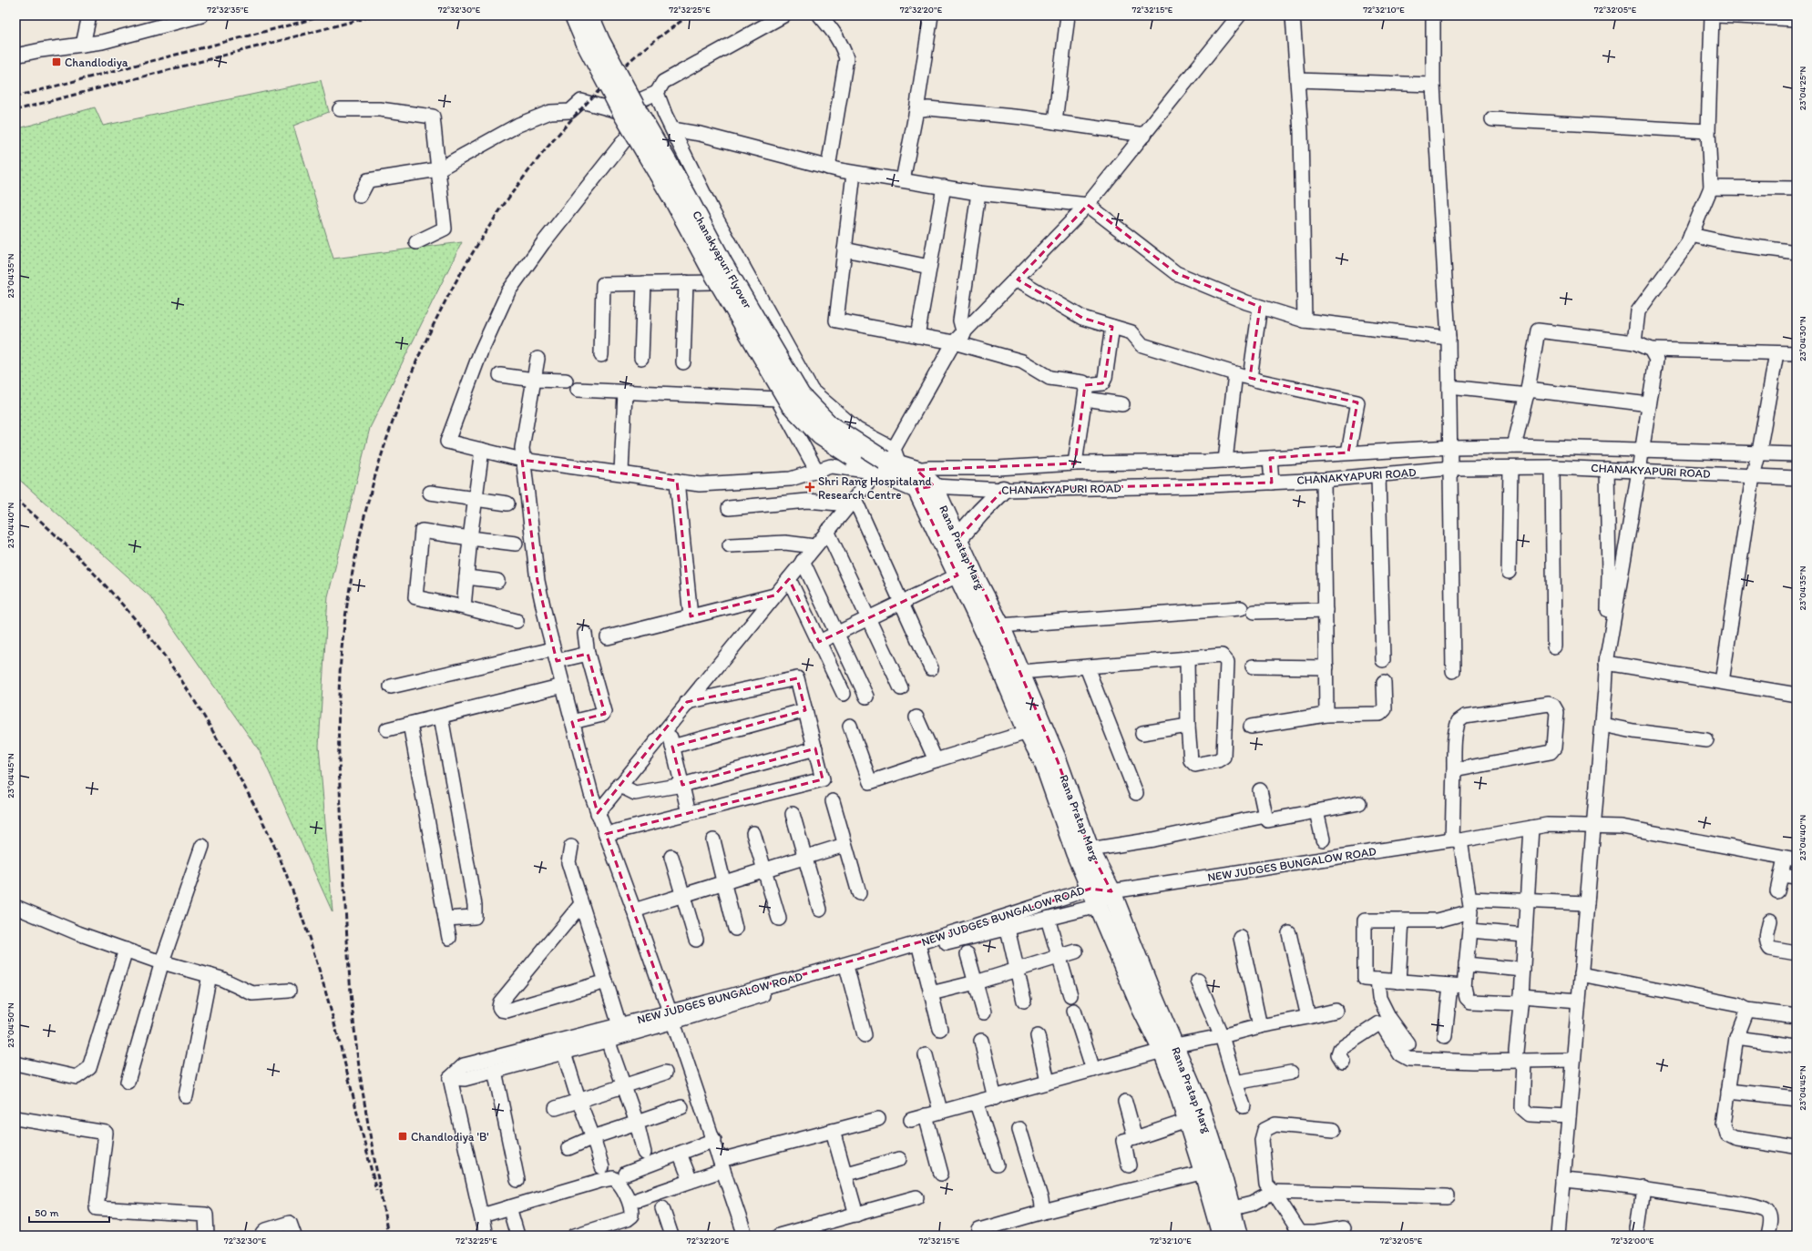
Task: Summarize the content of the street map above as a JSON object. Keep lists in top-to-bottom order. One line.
{"streets":{"main road":["Chanakyapuri Flyover","Rana Pratap Marg"],"street":["CHANAKYAPURI ROAD","NEW JUDGES BUNGALOW ROAD"]},"crossings":[["Chanakyapuri Flyover","Rana Pratap Marg"],["CHANAKYAPURI ROAD","Rana Pratap Marg"],["Rana Pratap Marg","NEW JUDGES BUNGALOW ROAD"]],"places":{"transit":["Chandlodiya","Chandlodiya 'B'"],"health":["Shri Rang Hospitaland Research Centre"]},"scale_bar":"50 m","coordinates":["72°32'35\"E","72°32'30\"E","72°32'25\"E","72°32'20\"E","72°32'15\"E","72°32'10\"E","72°32'05\"E","23°04'25\"N","23°04'35\"N","23°04'30\"N","23°04'40\"N","23°04'45\"N","23°04'50\"N","72°32'00\"E"]}
